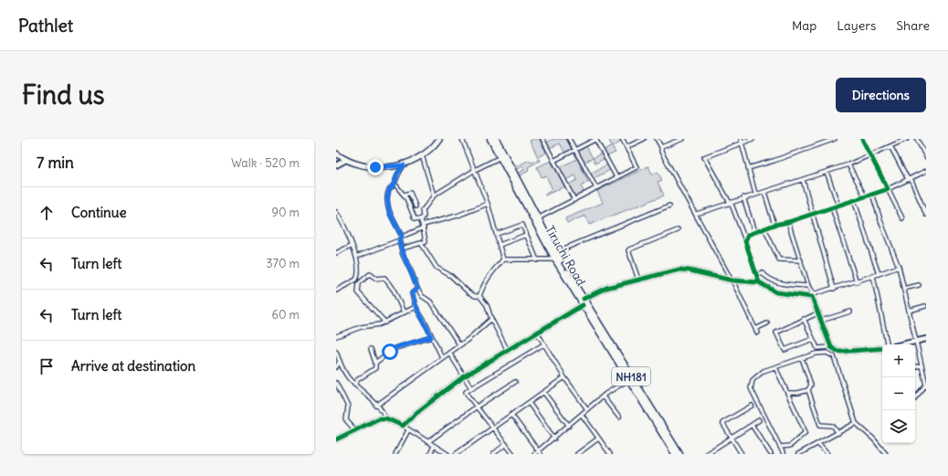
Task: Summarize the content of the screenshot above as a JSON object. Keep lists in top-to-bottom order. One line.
{"streets":{"highway":["Tiruchi Road","NH181"]},"page":{"header":"Pathlet","nav":["Map","Layers","Share"],"buttons":"Directions","title":"Find us","heading":["7 min","Walk · 520 m"],"list":[["Continue","90 m"],["Turn left","370 m"],["Turn left","60 m"],"Arrive at destination"],"map_buttons":["+","−"]}}
